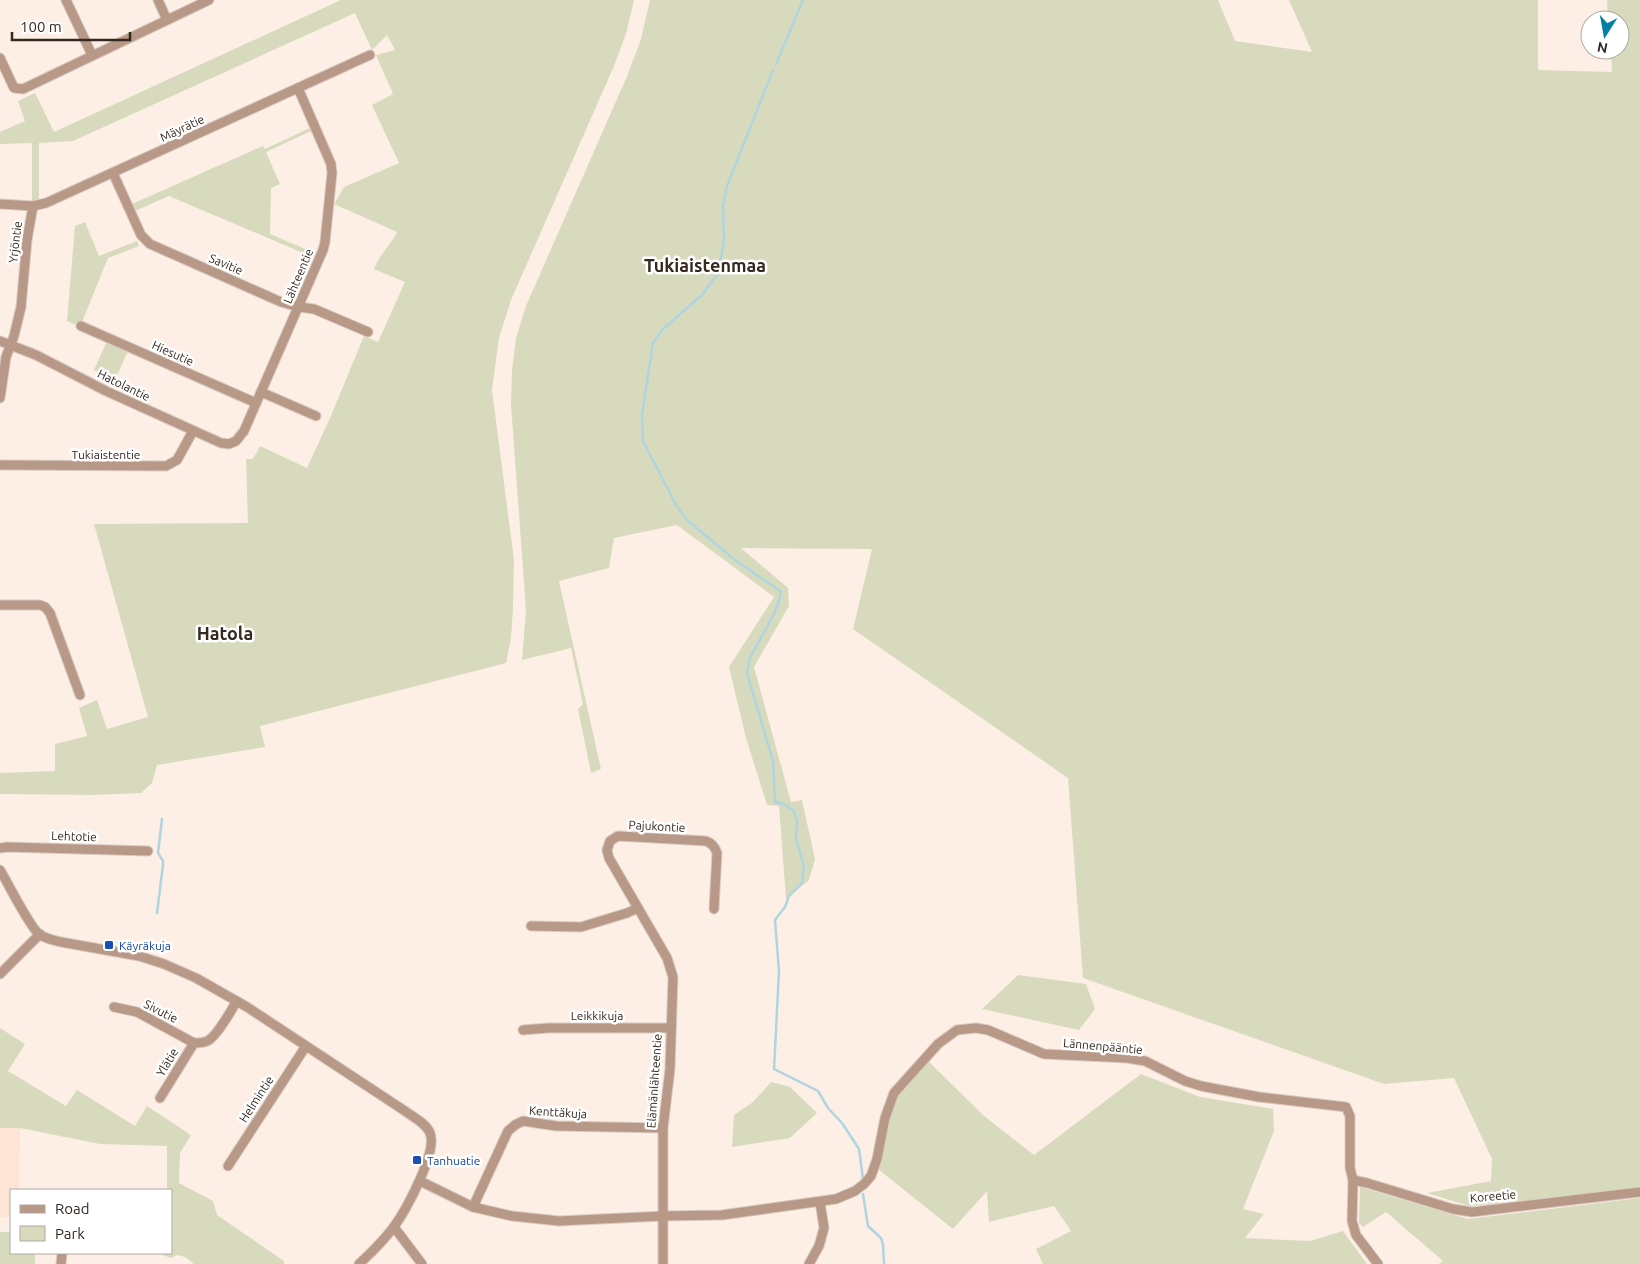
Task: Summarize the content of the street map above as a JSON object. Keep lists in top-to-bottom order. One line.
{"streets":{"street":["Mäyrätie","Yrjöntie","Savitie","Lähteentie","Hiesutie","Hatolantie","Tukiaistentie","Pajukontie","Lehtotie","Sivutie","Leikkikuja","Lännenpääntie","Ylätie","Elämänlähteentie","Helmintie","Kenttäkuja","Koreetie"]},"crossings":[["Mäyrätie","Yrjöntie"],["Mäyrätie","Savitie"],["Mäyrätie","Lähteentie"],["Yrjöntie","Hatolantie"],["Savitie","Lähteentie"],["Lähteentie","Hiesutie"],["Lähteentie","Hatolantie"],["Hatolantie","Tukiaistentie"],["Pajukontie","Elämänlähteentie"],["Sivutie","Ylätie"],["Leikkikuja","Elämänlähteentie"],["Lännenpääntie","Koreetie"],["Elämänlähteentie","Kenttäkuja"]],"districts":["Tukiaistenmaa","Hatola"],"places":{"transit":["Käyräkuja","Tanhuatie"]},"legend":["Road","Park"],"scale_bar":"100 m","north":"bottom"}
